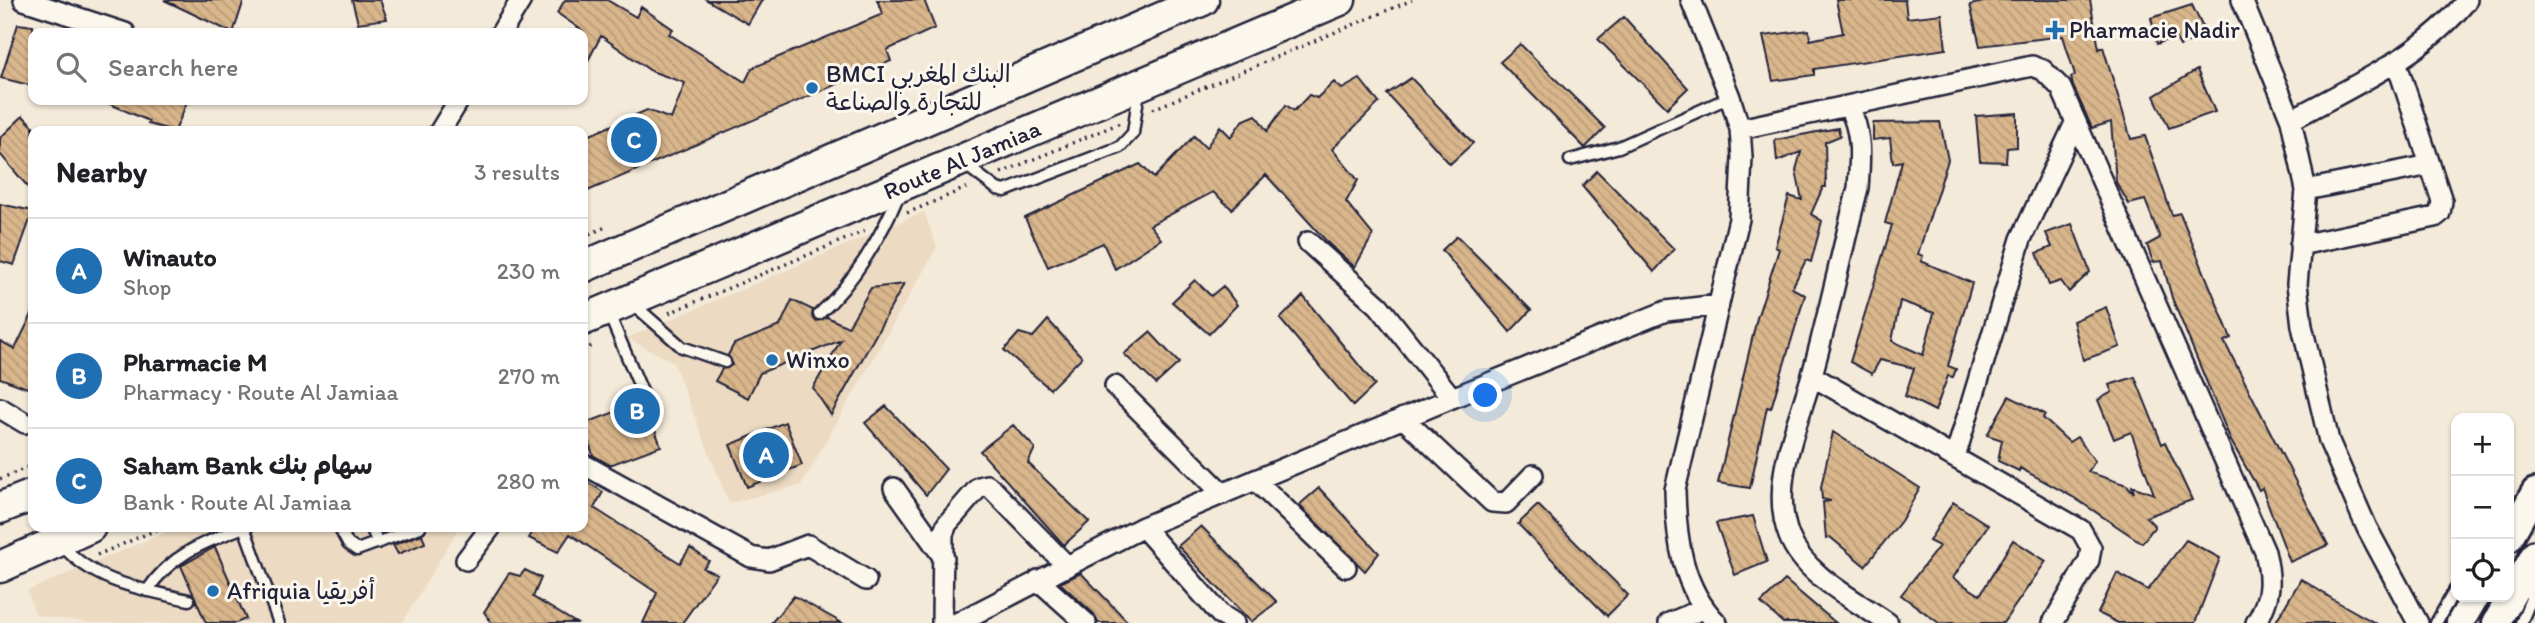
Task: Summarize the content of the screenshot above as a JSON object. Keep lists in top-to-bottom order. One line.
{"streets":{"main road":["Route Al Jamiaa"]},"places":{"health":["Pharmacie Nadir"],"other":["BMCI البنك المغربي للتجارة والصناعة","Winxo","Afriquia أفريقيا"]},"page":{"search":"Search here","pins":["C","B","A"],"heading":["Nearby","3 results"],"list":[{"mark":"A","name":"Winauto","note":"Shop","value":"230 m"},{"mark":"B","name":"Pharmacie M","note":"Pharmacy · Route Al Jamiaa","value":"270 m"},{"mark":"C","name":"Saham Bank سهام بنك","note":"Bank · Route Al Jamiaa","value":"280 m"}],"map_buttons":["+","−"]}}
